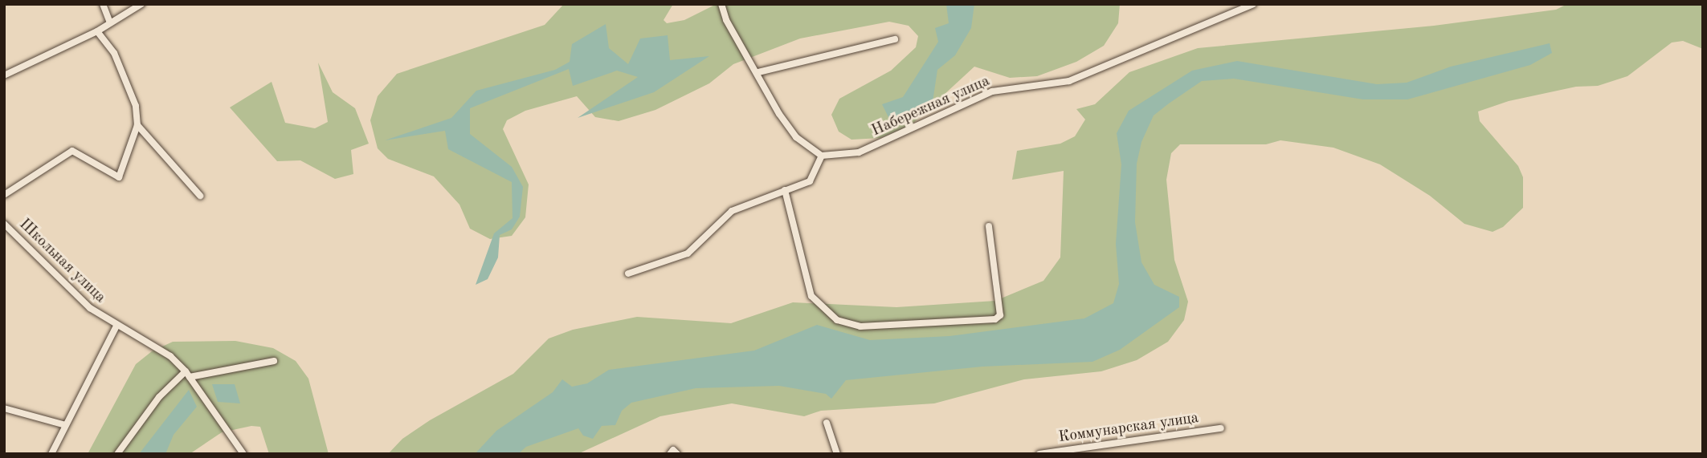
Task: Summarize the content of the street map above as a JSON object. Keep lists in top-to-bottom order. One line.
{"streets":{"street":["Набережная улица","Школьная улица","Коммунарская улица"]}}
